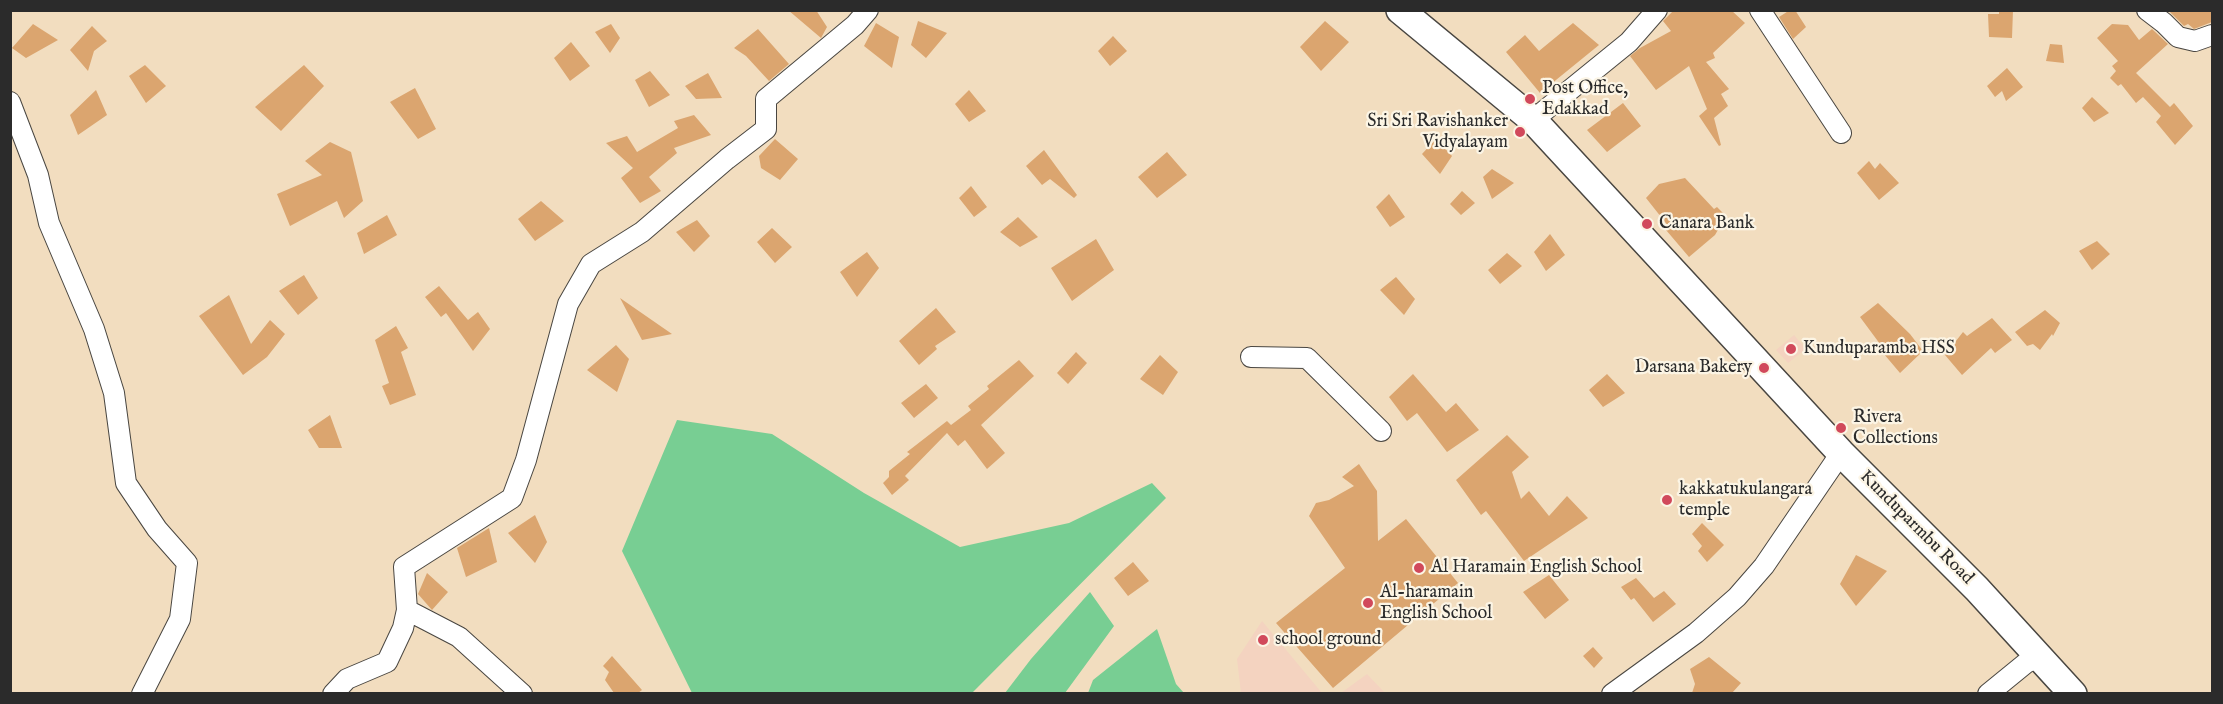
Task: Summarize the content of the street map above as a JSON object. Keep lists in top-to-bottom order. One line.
{"streets":{"main road":["Kunduparmbu Road"]},"places":["Post Office, Edakkad","Sri Sri Ravishanker Vidyalayam","Canara Bank","Kunduparamba HSS","Darsana Bakery","Rivera Collections","kakkatukulangara temple","Al Haramain English School","Al-haramain English School","school ground"]}
